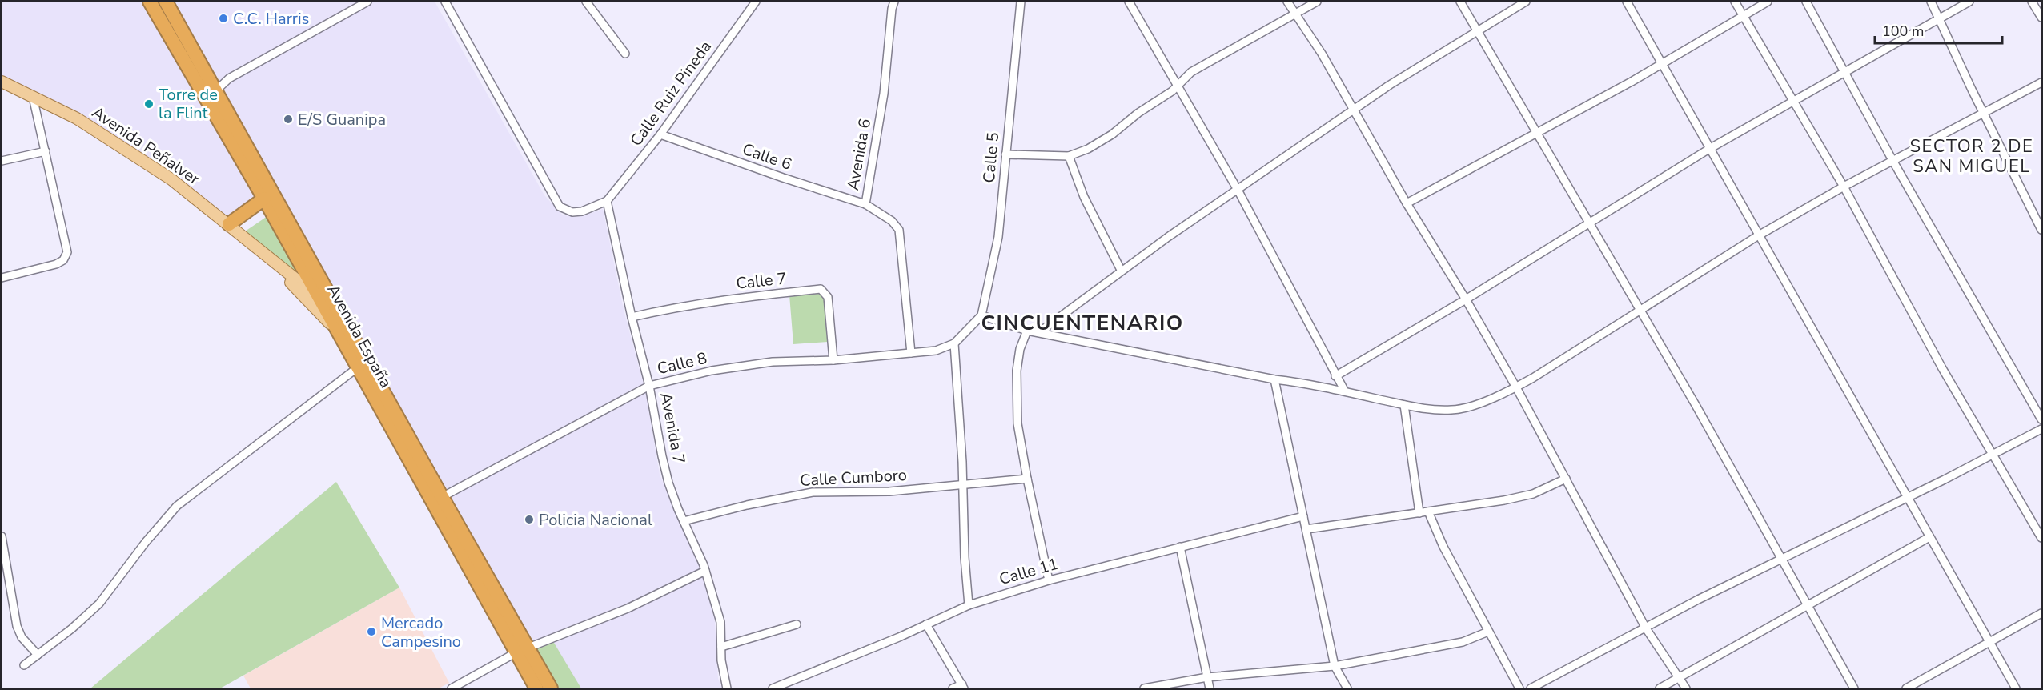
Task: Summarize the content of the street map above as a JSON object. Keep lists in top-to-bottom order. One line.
{"streets":{"highway":["Avenida España"],"main road":["Avenida Peñalver"],"street":["Calle Ruiz Pineda","Avenida 6","Calle 6","Calle 5","Calle 7","Calle 8","Avenida 7","Calle Cumboro","Calle 11"]},"crossings":[["Calle Ruiz Pineda","Calle 6"],["Calle Ruiz Pineda","Avenida 7"],["Avenida 6","Calle 6"],["Avenida 6","Calle 8"],["Calle 7","Calle 8"],["Calle 7","Avenida 7"],["Avenida España","Calle 8"],["Calle 8","Avenida 7"],["Avenida 7","Calle Cumboro"]],"districts":["SECTOR 2 DE SAN MIGUEL","CINCUENTENARIO"],"places":["C.C. Harris","Torre de la Flint","E/S Guanipa","Policia Nacional","Mercado Campesino"],"scale_bar":"100 m"}
